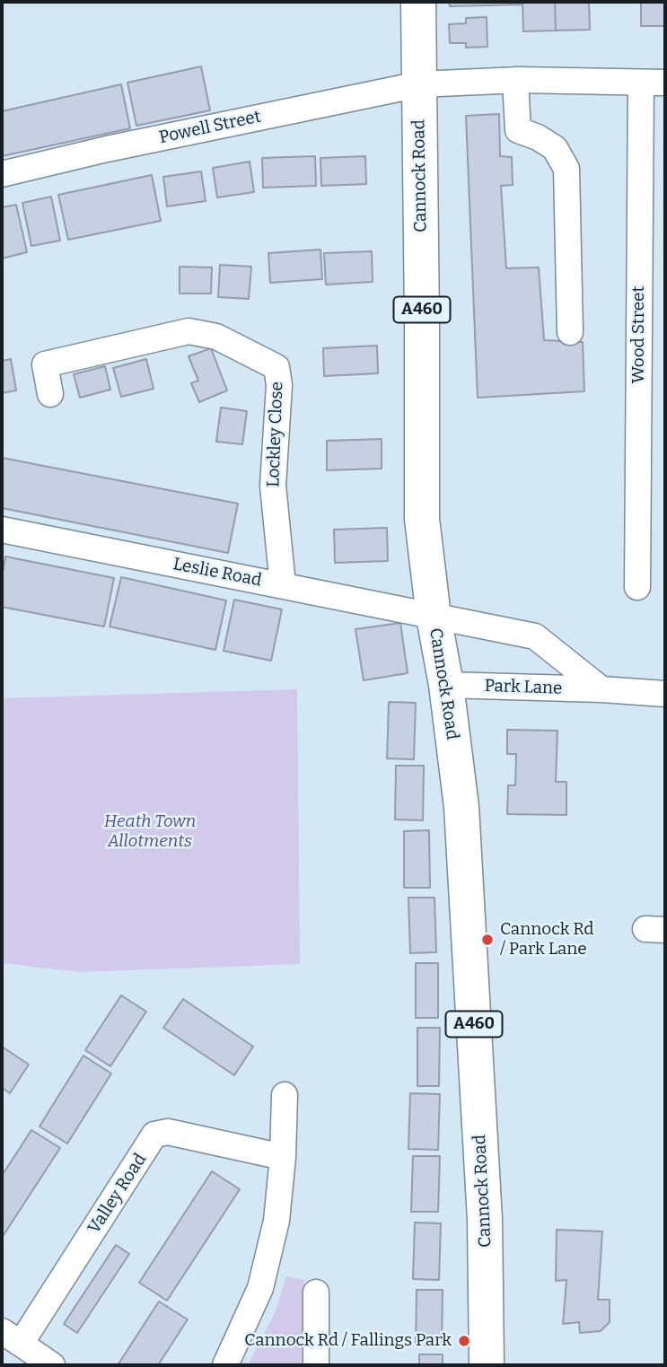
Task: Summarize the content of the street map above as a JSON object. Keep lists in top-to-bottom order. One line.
{"streets":{"highway":["Cannock Road","A460"],"street":["Powell Street","Wood Street","Lockley Close","Leslie Road","Park Lane","Valley Road"]},"crossings":[["Powell Street","Cannock Road"],["Powell Street","Wood Street"],["Cannock Road","Leslie Road"],["Cannock Road","Park Lane"],["Lockley Close","Leslie Road"],["Leslie Road","Park Lane"]],"parks":["Heath Town Allotments"],"places":["Cannock Rd / Park Lane","Cannock Rd / Fallings Park"]}
